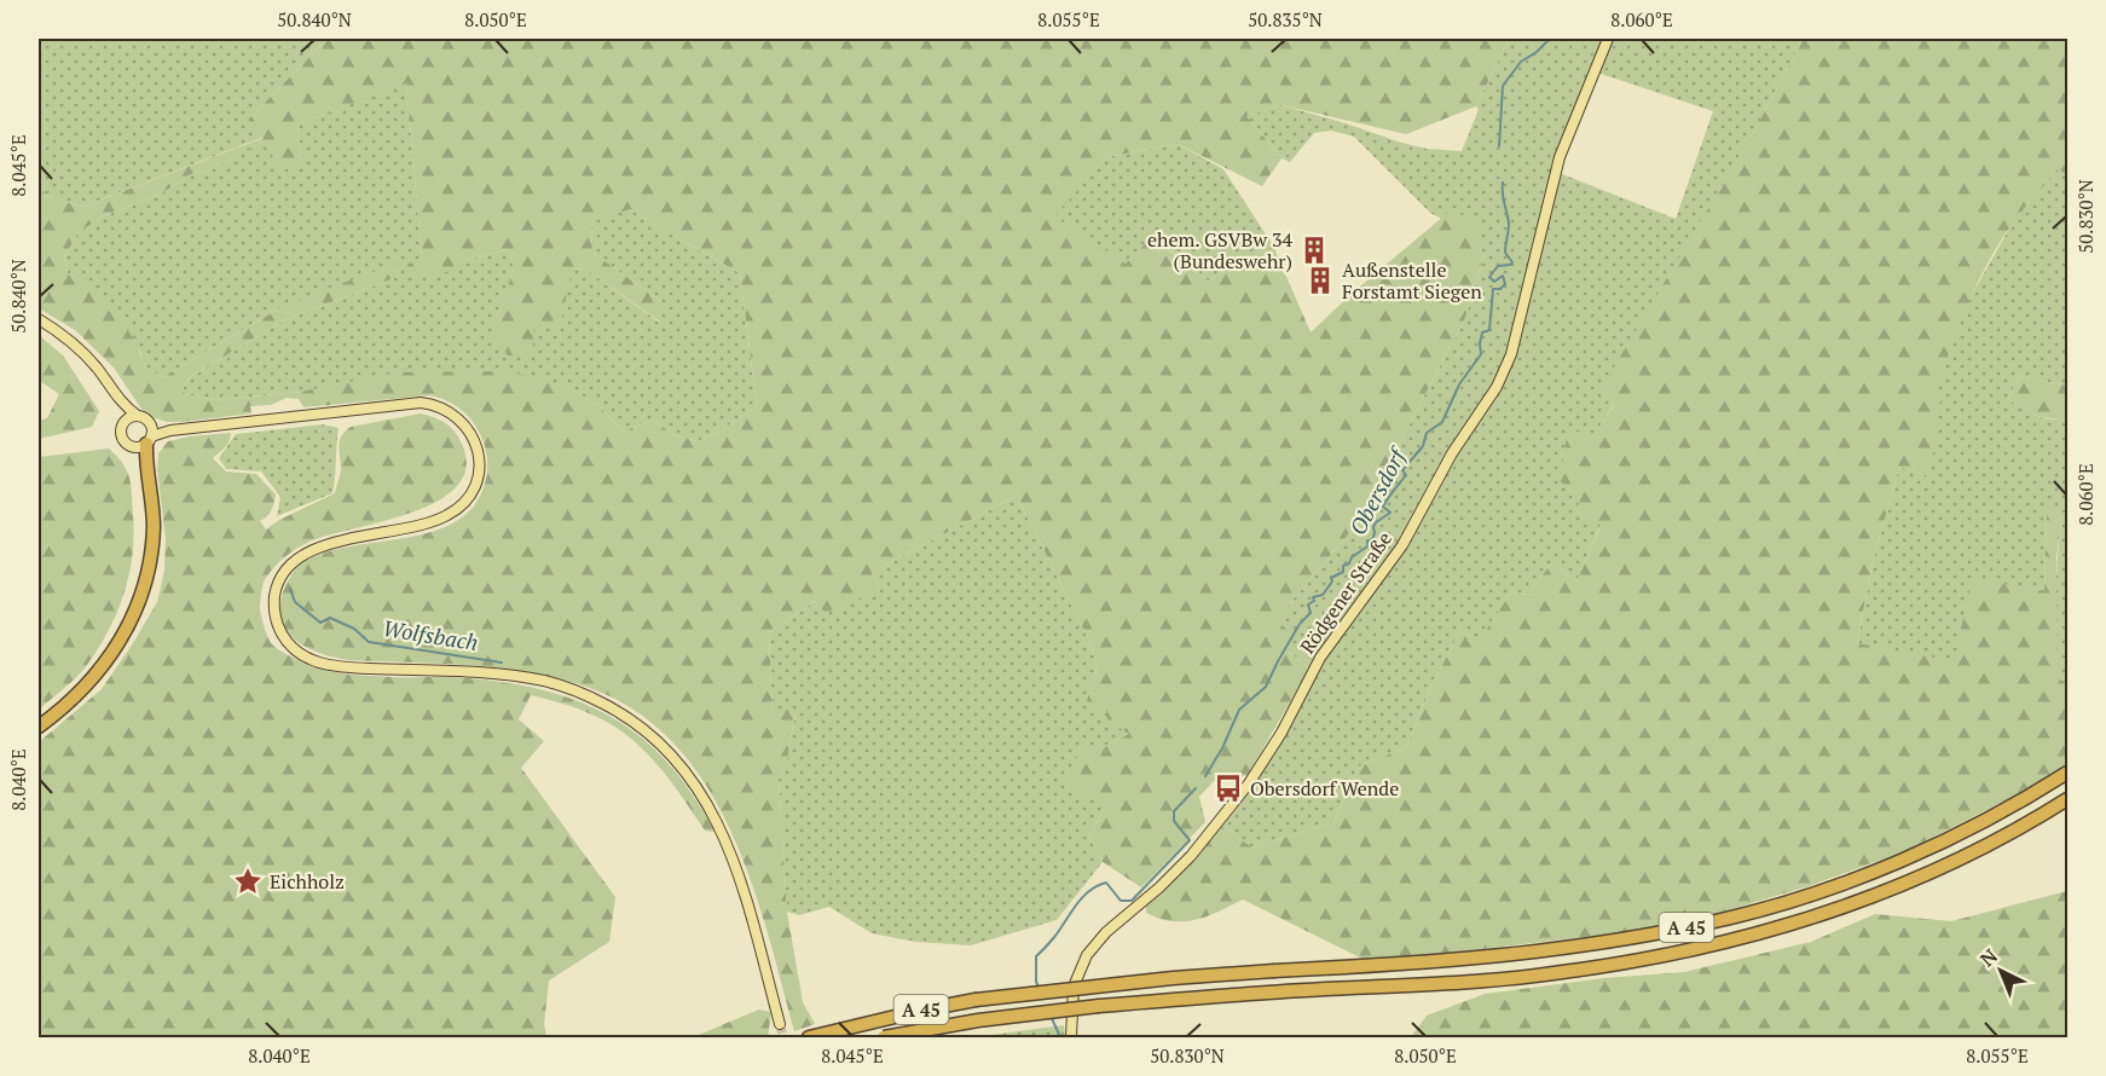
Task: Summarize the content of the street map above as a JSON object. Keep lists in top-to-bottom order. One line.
{"streets":{"highway":["A 45"],"main road":["Rödgener Straße"]},"water":["Obersdorf","Wolfsbach"],"places":{"building":["ehem. GSVBw 34 (Bundeswehr)","Außenstelle Forstamt Siegen"],"bus stop":["Obersdorf Wende"],"place":["Eichholz"]},"north":"top left","coordinates":["50.840°N","8.050°E","8.055°E","50.835°N","8.060°E","8.045°E","50.830°N","8.040°E"]}
